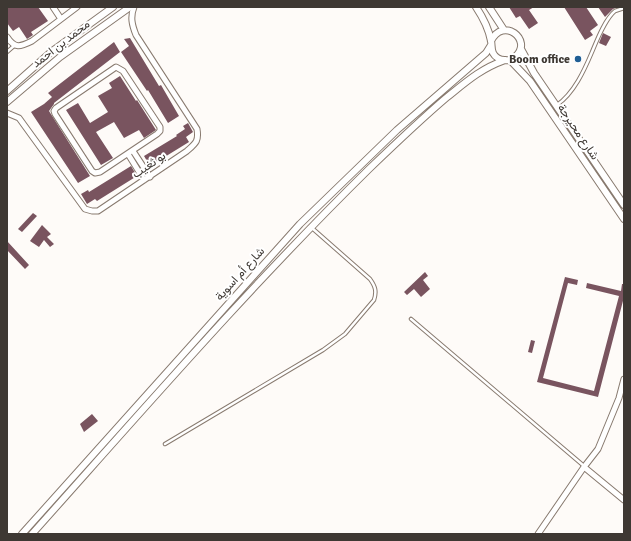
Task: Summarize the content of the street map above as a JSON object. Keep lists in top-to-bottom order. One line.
{"streets":{"street":["محمد بن احمد","شارع محيرجة","بو ثغيب","شارع أم اسوية"]},"crossings":[["شارع محيرجة","شارع أم اسوية"]],"places":["Boom office"]}
